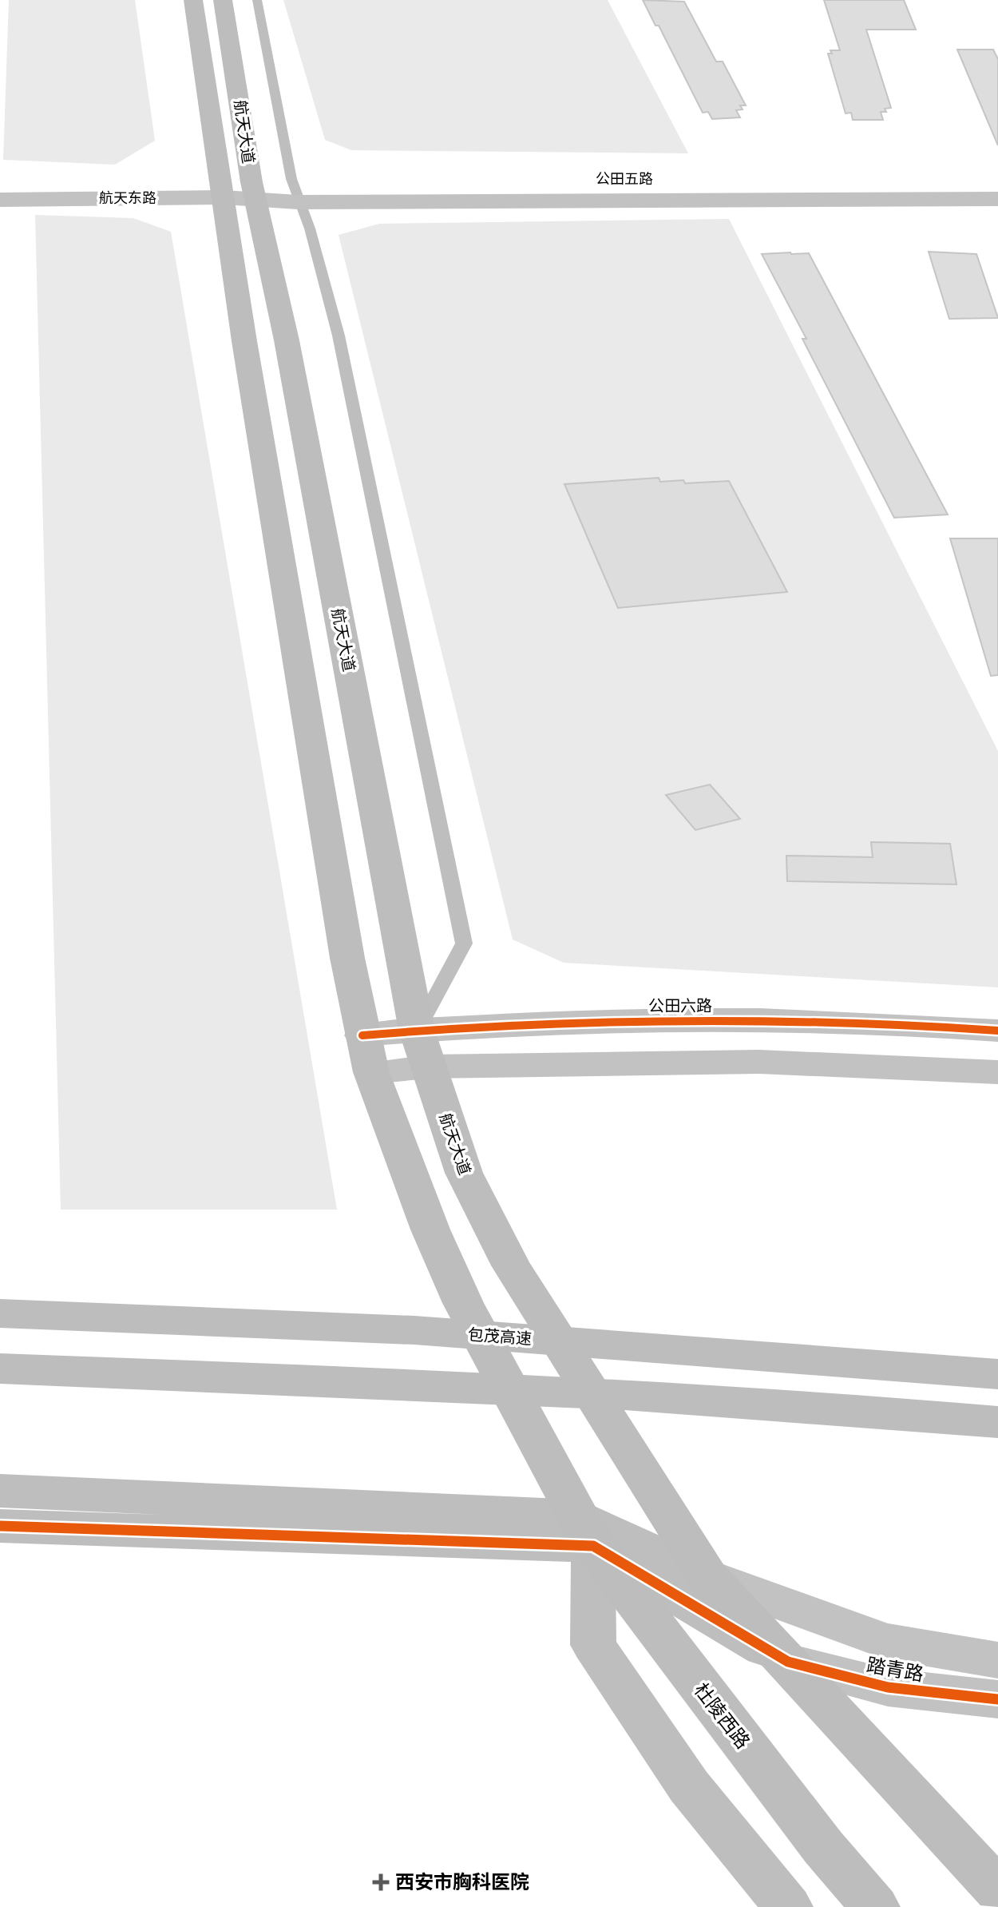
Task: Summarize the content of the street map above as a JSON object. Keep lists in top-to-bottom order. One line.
{"streets":{"main road":["航天大道","公田五路","航天东路","公田六路","包茂高速","踏青路","杜陵西路"]},"crossings":[["航天大道","公田五路"],["航天大道","航天东路"],["航天大道","公田六路"],["航天大道","踏青路"],["航天大道","杜陵西路"],["公田五路","航天东路"]],"places":{"health":["西安市胸科医院"]}}
